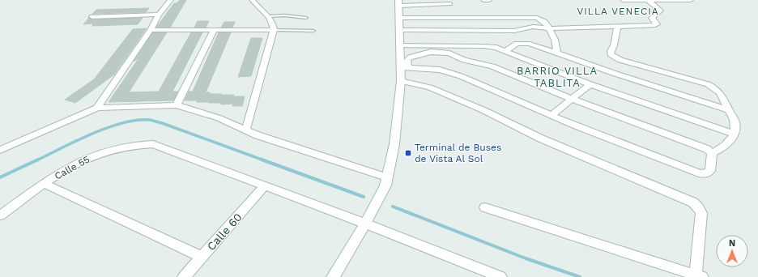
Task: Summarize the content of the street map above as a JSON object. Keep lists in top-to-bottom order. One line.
{"streets":{"street":["Calle 55","Calle 60"]},"crossings":[["Calle 55","Calle 60"]],"districts":["VILLA VENECIA","BARRIO VILLA TABLITA"],"places":{"transit":["Terminal de Buses de Vista Al Sol"]},"north":"top"}
